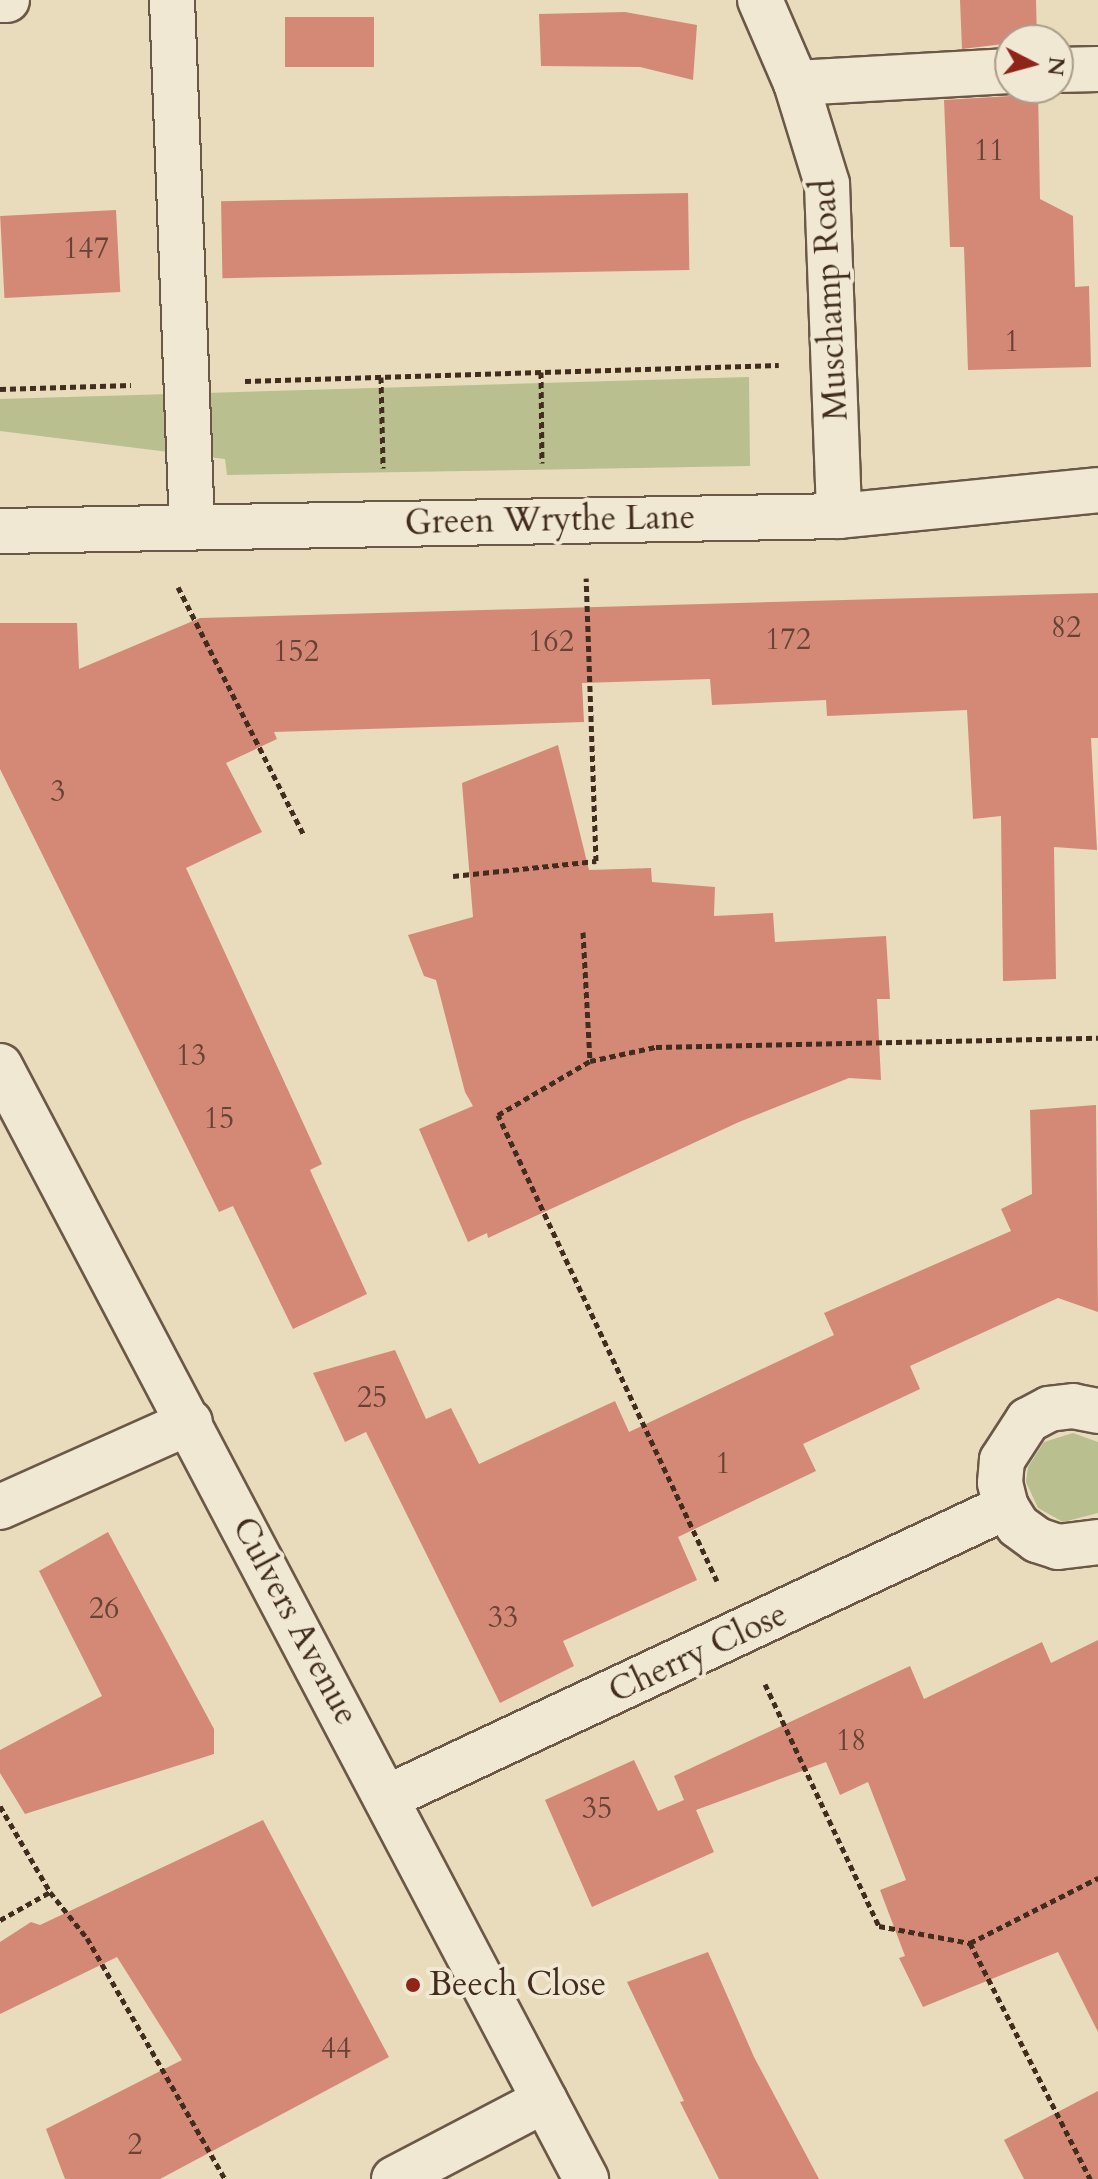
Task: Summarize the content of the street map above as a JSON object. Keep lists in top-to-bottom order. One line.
{"streets":{"street":["Muschamp Road","Green Wrythe Lane","Culvers Avenue","Cherry Close"]},"crossings":[["Muschamp Road","Green Wrythe Lane"],["Culvers Avenue","Cherry Close"]],"places":["Beech Close"],"house_numbers":["11","147","1","82","172","162","152","3","13","15","25","1","26","33","18","35","44","2"],"north":"right"}
